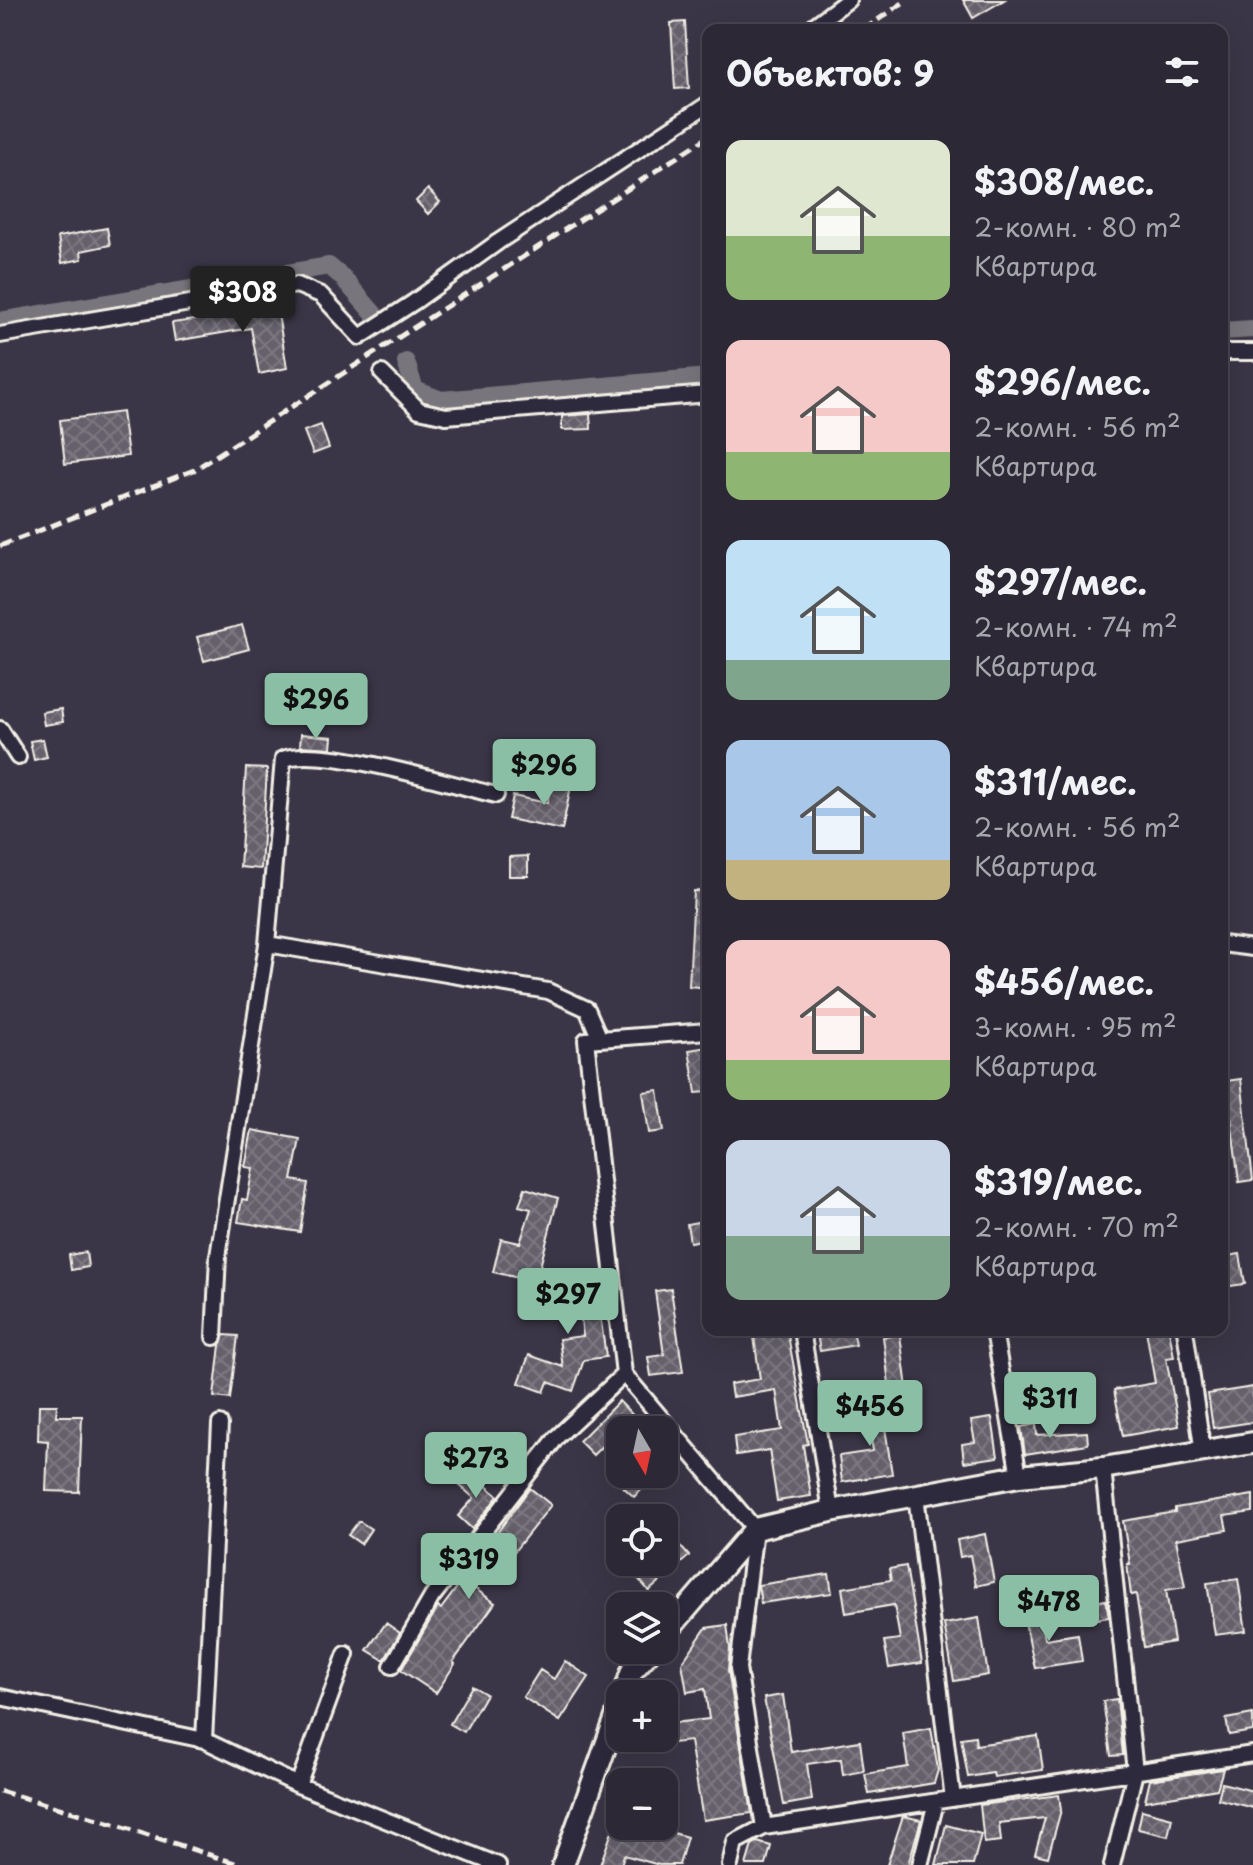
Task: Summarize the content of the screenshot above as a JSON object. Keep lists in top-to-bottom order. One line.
{"north":"bottom","page":{"heading":"Объектов: 9","list":[{"name":"$308/мес.","note":"2-комн. · 80 m² · Квартира"},{"name":"$296/мес.","note":"2-комн. · 56 m² · Квартира"},{"name":"$297/мес.","note":"2-комн. · 74 m² · Квартира"},{"name":"$311/мес.","note":"2-комн. · 56 m² · Квартира"},{"name":"$456/мес.","note":"3-комн. · 95 m² · Квартира"},{"name":"$319/мес.","note":"2-комн. · 70 m² · Квартира"}],"price":["$308","$296","$296","$297","$311","$456","$273","$319","$478"],"map_buttons":["+","−"]}}
